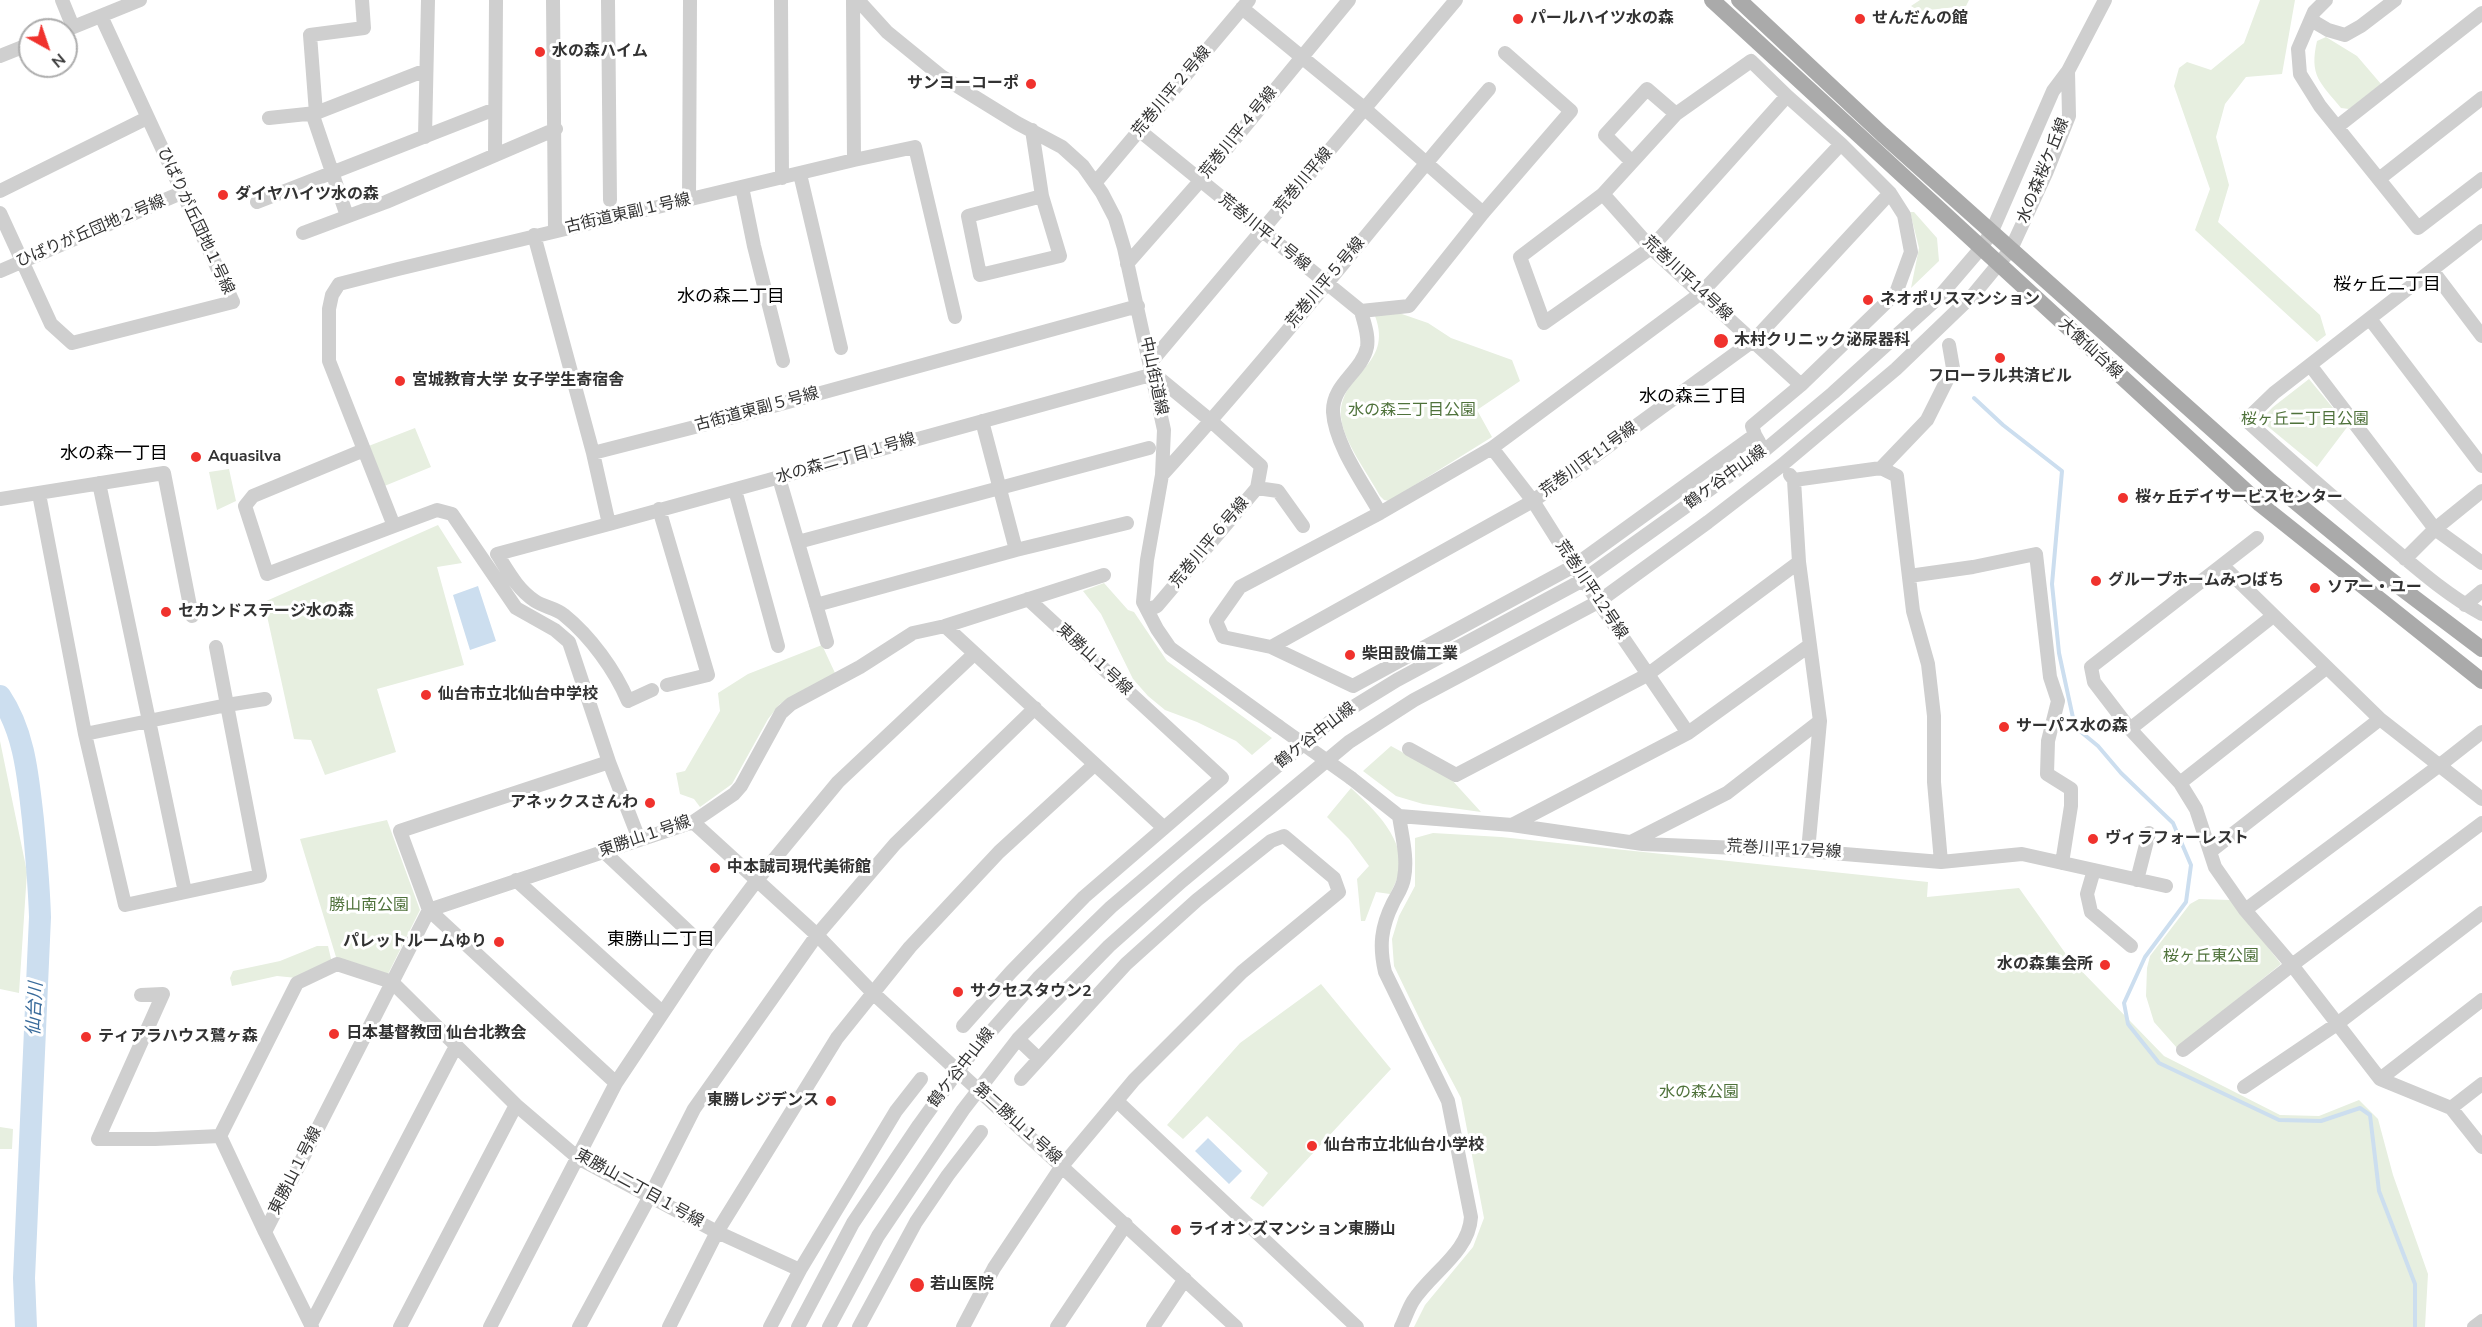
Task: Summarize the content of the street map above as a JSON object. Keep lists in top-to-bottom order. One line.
{"streets":{"main road":["大衡仙台線"],"street":["荒巻川平２号線","荒巻川平４号線","水の森桜ケ丘線","荒巻川平線","古街道東副１号線","ひばりが丘団地１号線","ひばりが丘団地２号線","荒巻川平１号線","荒巻川平14号線","荒巻川平５号線","中山街道線","古街道東副５号線","水の森二丁目１号線","荒巻川平11号線","鶴ケ谷中山線","荒巻川平６号線","荒巻川平12号線","東勝山１号線","荒巻川平17号線","第二勝山１号線","東勝山二丁目１号線"]},"crossings":[["荒巻川平２号線","荒巻川平１号線"],["荒巻川平２号線","中山街道線"],["荒巻川平４号線","荒巻川平１号線"],["荒巻川平４号線","中山街道線"],["水の森桜ケ丘線","大衡仙台線"],["水の森桜ケ丘線","鶴ケ谷中山線"],["水の森桜ケ丘線","荒巻川平12号線"],["水の森桜ケ丘線","第二勝山１号線"],["荒巻川平線","荒巻川平１号線"],["荒巻川平線","中山街道線"],["荒巻川平線","水の森二丁目１号線"],["荒巻川平線","荒巻川平６号線"],["ひばりが丘団地１号線","ひばりが丘団地２号線"],["荒巻川平１号線","荒巻川平５号線"],["荒巻川平14号線","荒巻川平11号線"],["荒巻川平５号線","中山街道線"],["荒巻川平５号線","荒巻川平６号線"],["大衡仙台線","鶴ケ谷中山線"],["中山街道線","古街道東副５号線"],["中山街道線","水の森二丁目１号線"],["中山街道線","荒巻川平６号線"],["中山街道線","荒巻川平17号線"],["水の森二丁目１号線","荒巻川平６号線"],["荒巻川平11号線","荒巻川平12号線"],["鶴ケ谷中山線","荒巻川平12号線"],["鶴ケ谷中山線","第二勝山１号線"],["東勝山１号線","第二勝山１号線"],["東勝山１号線","東勝山二丁目１号線"]],"districts":["桜ヶ丘二丁目","水の森二丁目","水の森三丁目","水の森一丁目","東勝山二丁目"],"water":["仙台川"],"parks":["水の森三丁目公園","桜ヶ丘二丁目公園","勝山南公園","桜ヶ丘東公園","水の森公園"],"places":["パールハイツ水の森","せんだんの館","水の森ハイム","サンヨーコーポ","ダイヤハイツ水の森","ネオポリスマンション","木村クリニック泌尿器科","フローラル共済ビル","宮城教育大学 女子学生寄宿舎","Aquasilva","桜ヶ丘デイサービスセンター","グループホームみつばち","ソアー・ユー","セカンドステージ水の森","柴田設備工業","仙台市立北仙台中学校","サーパス水の森","アネックスさんわ","ヴィラフォーレスト","中本誠司現代美術館","パレットルームゆり","水の森集会所","サクセスタウン2","日本基督教団 仙台北教会","ティアラハウス鷺ヶ森","東勝レジデンス","仙台市立北仙台小学校","ライオンズマンション東勝山","若山医院"],"north":"bottom right"}
